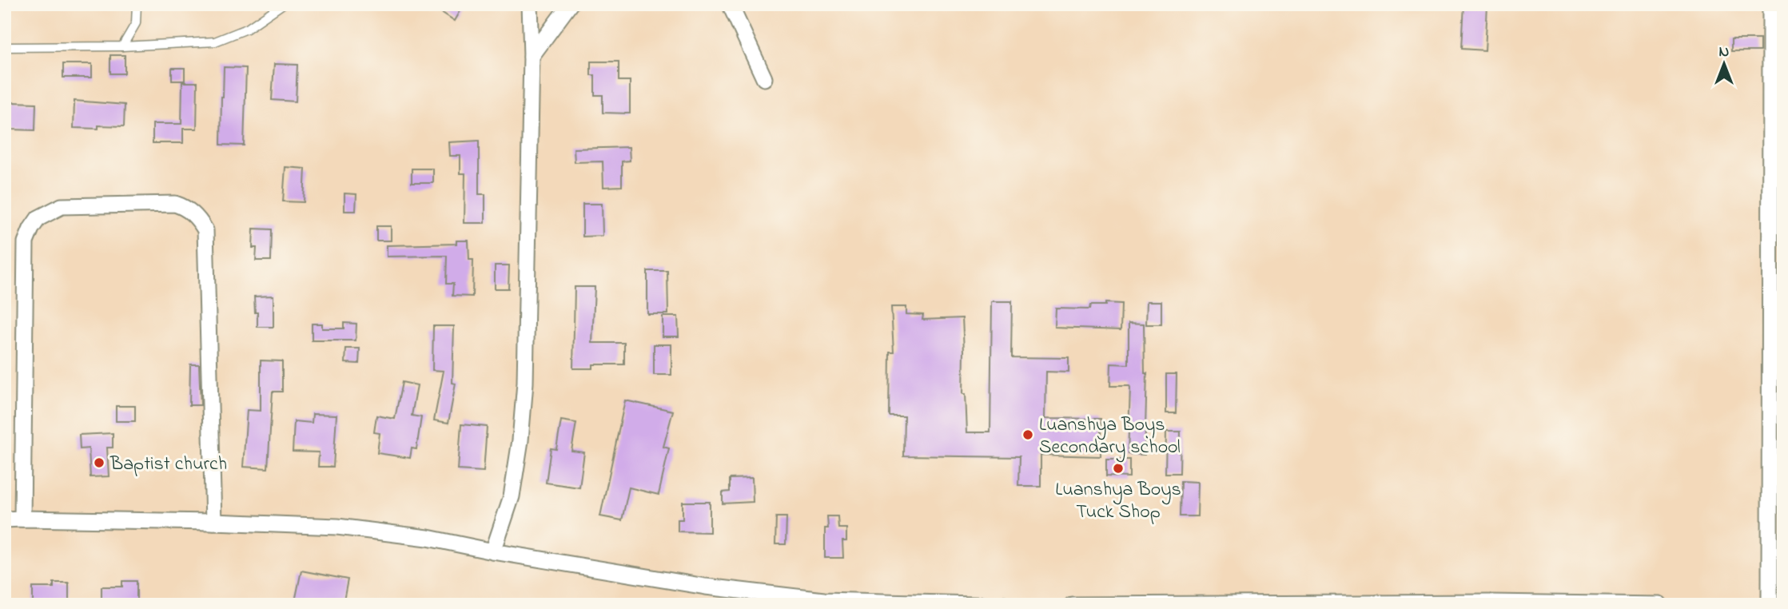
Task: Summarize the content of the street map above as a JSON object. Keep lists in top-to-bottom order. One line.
{"places":["Luanshya Boys Secondary school","Baptist church","Luanshya Boys Tuck Shop"],"north":"top"}
